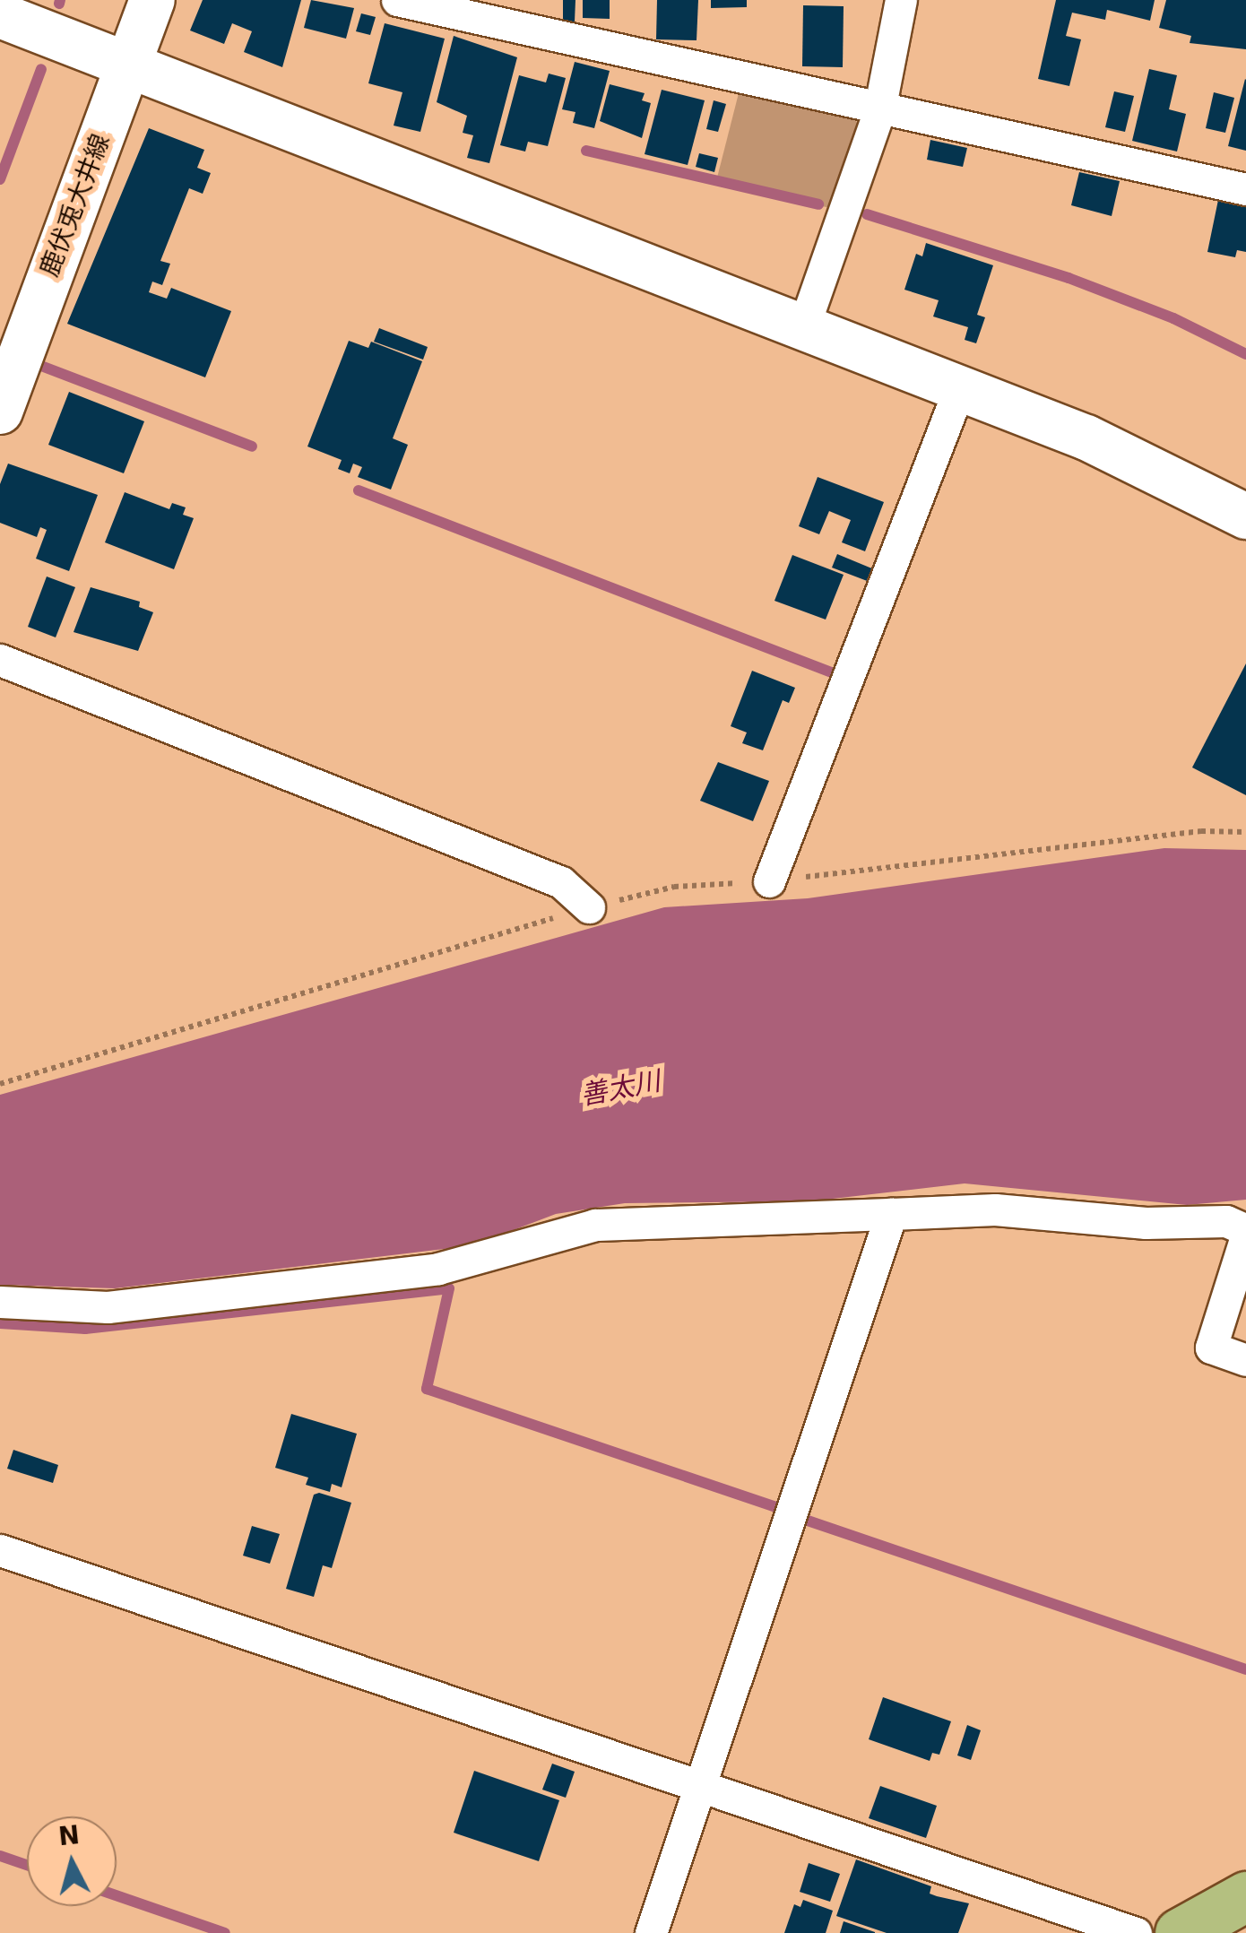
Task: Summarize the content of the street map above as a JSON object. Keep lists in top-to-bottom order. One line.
{"streets":{"street":["鹿伏兎大井線"]},"water":["善太川"],"north":"top"}
